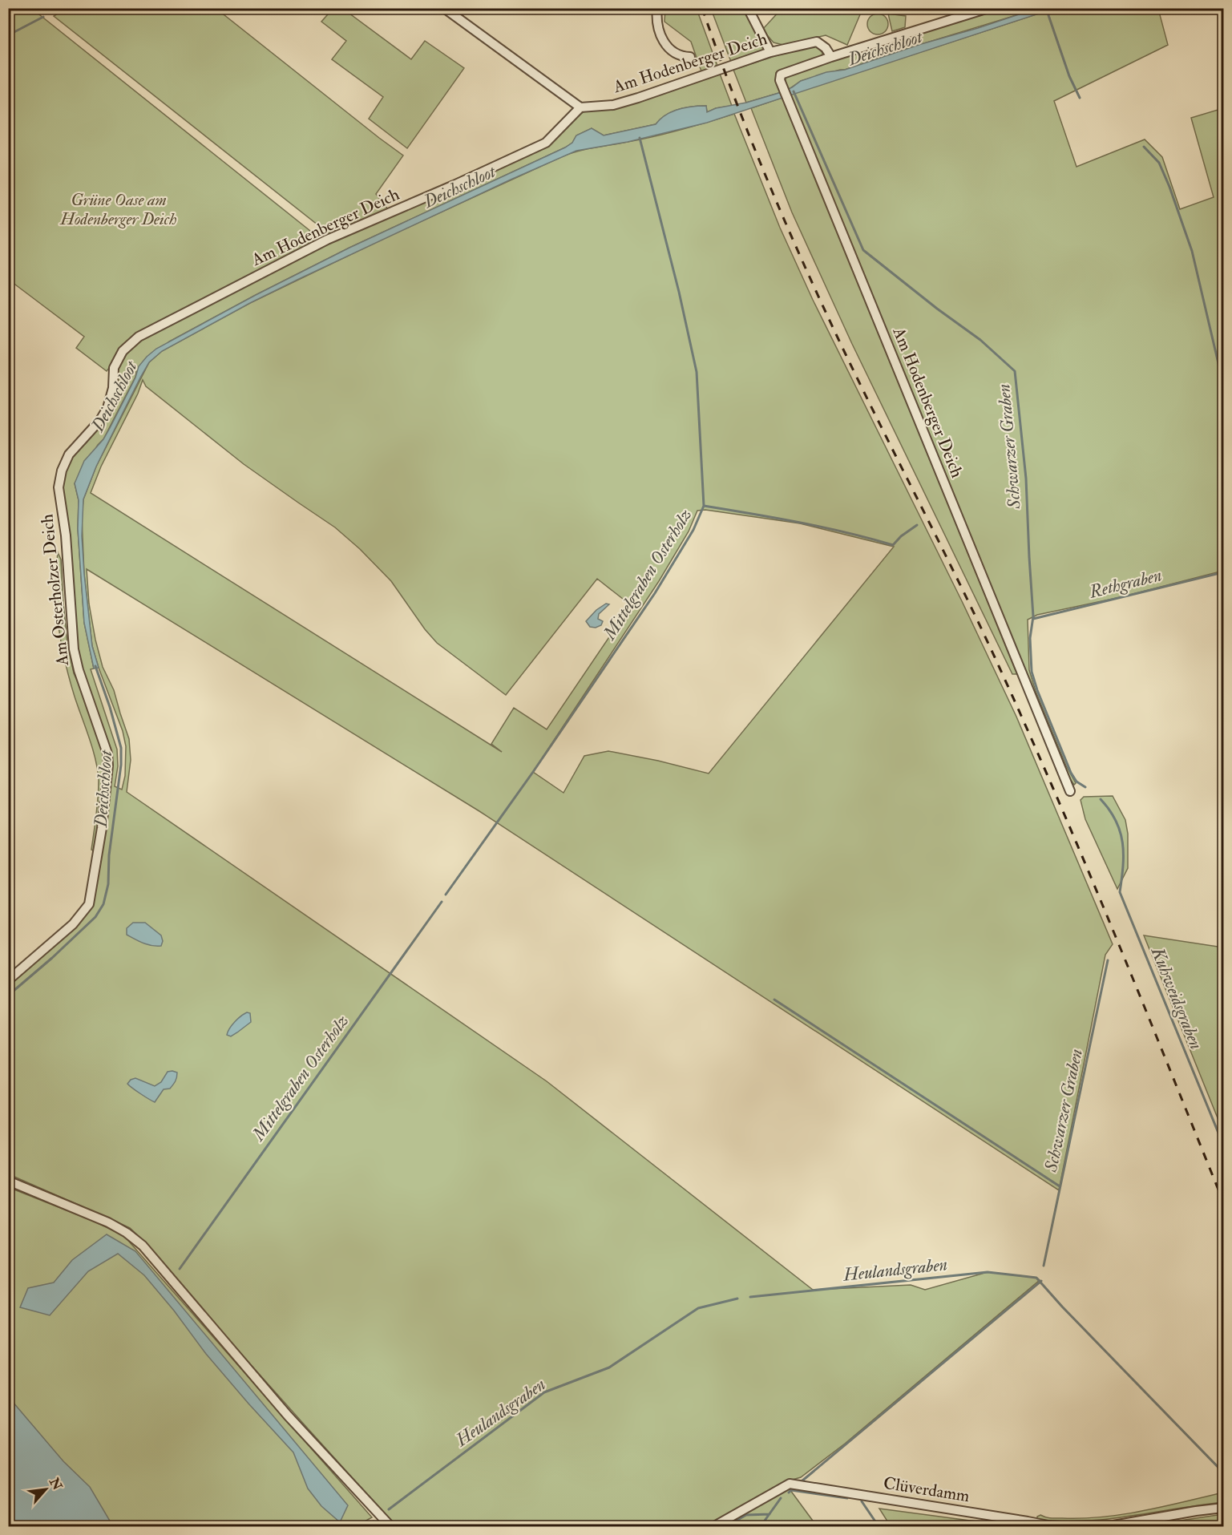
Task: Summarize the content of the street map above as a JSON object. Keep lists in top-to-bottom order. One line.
{"streets":{"street":["Am Hodenberger Deich","Am Osterholzer Deich","Clüverdamm"]},"crossings":[["Am Hodenberger Deich","Am Osterholzer Deich"]],"water":["Deichschloot","Schwarzer Graben","Mittelgraben Osterholz","Rethgraben","Kuhweidsgraben","Heulandsgraben"],"parks":["Grüne Oase am Hodenberger Deich"],"north":"top right"}
